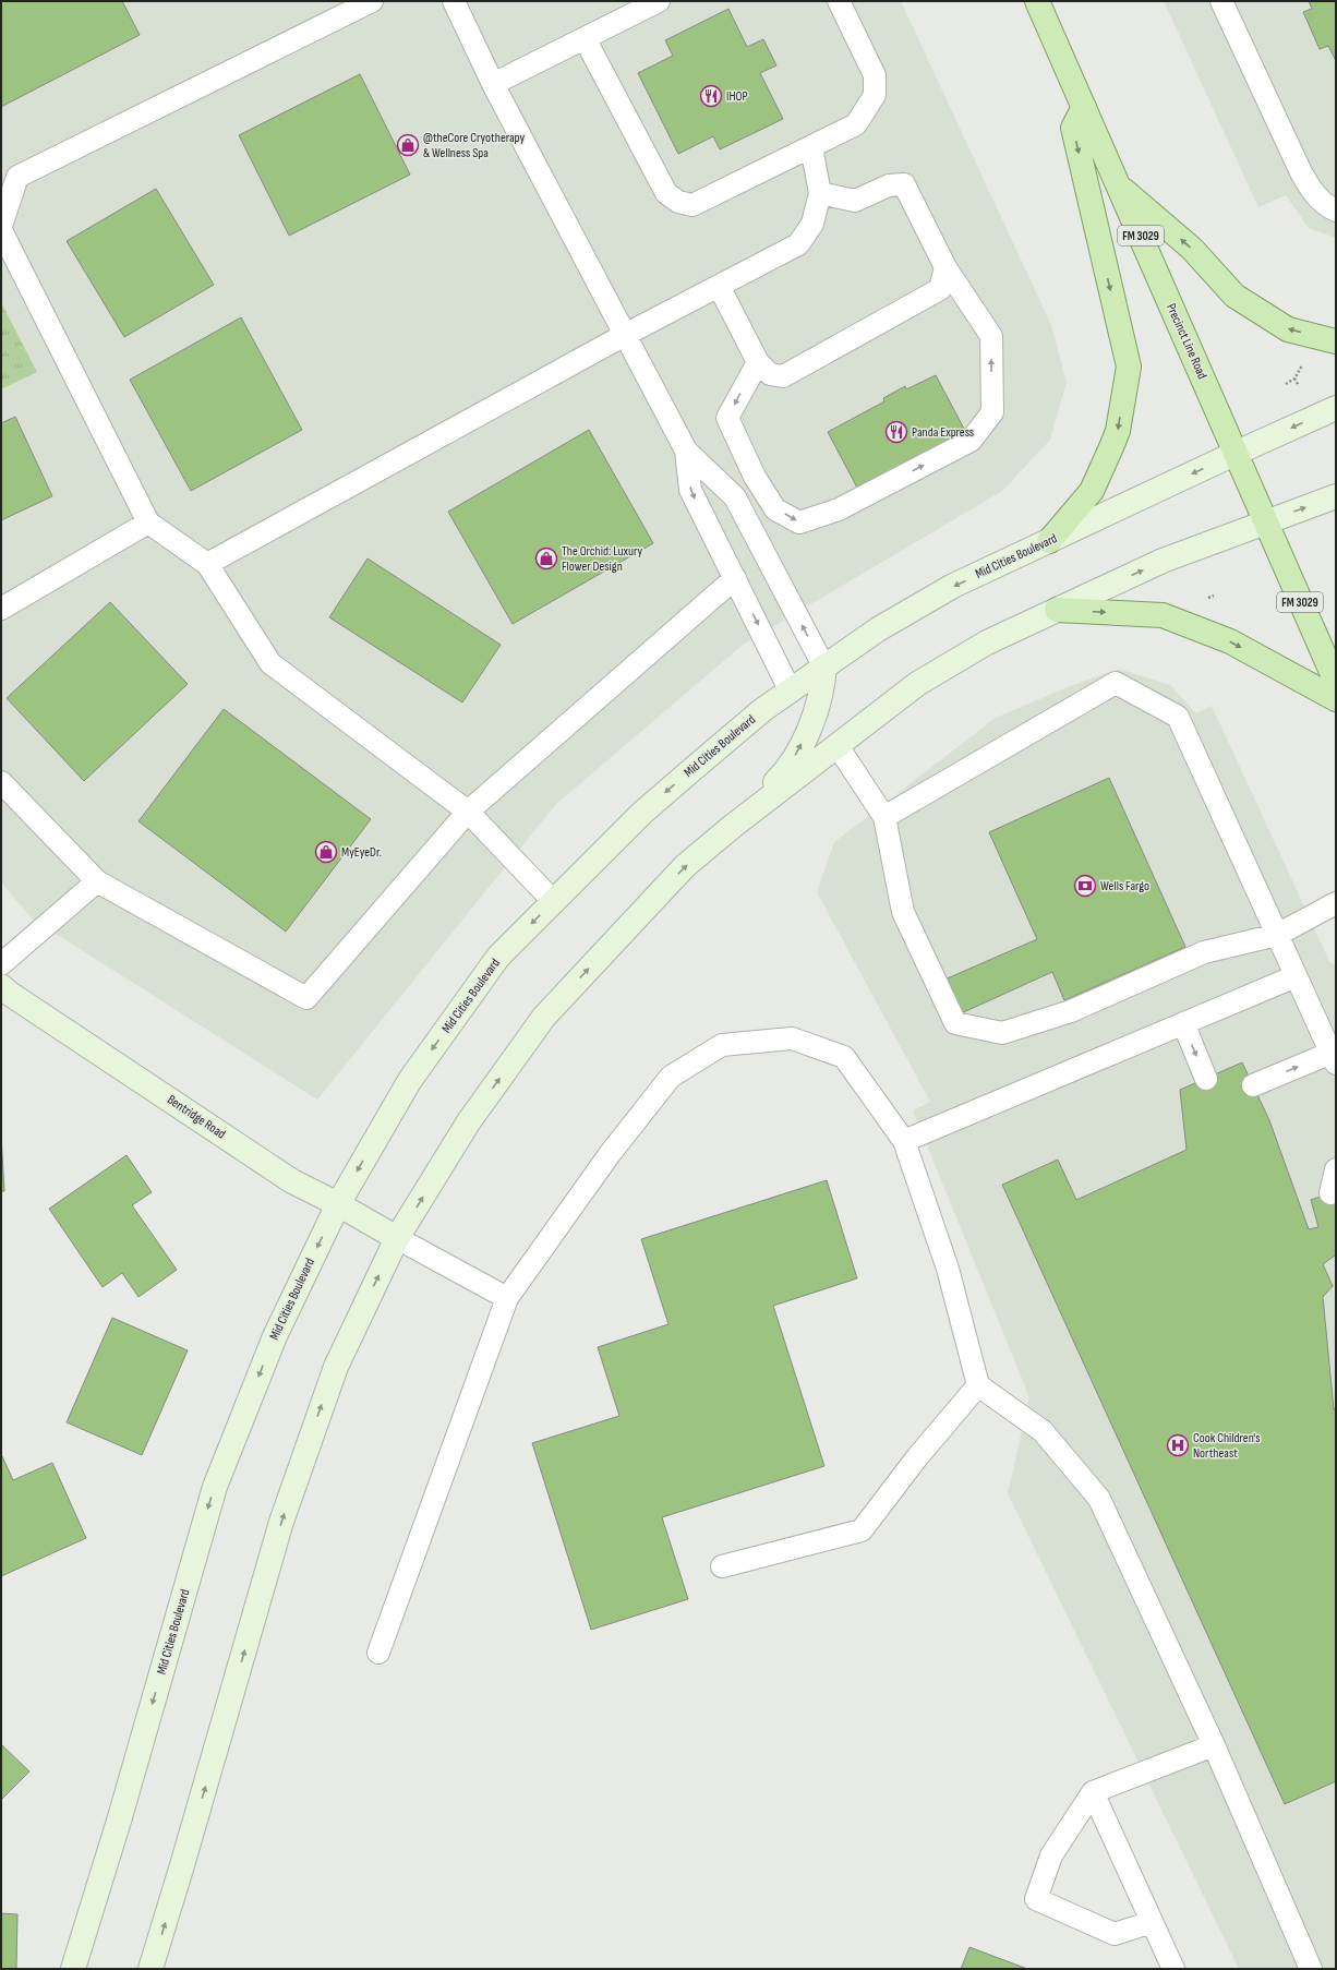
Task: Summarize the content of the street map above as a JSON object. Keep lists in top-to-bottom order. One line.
{"streets":{"main road":["FM 3029","Precinct Line Road","Mid Cities Boulevard","Bentridge Road"]},"crossings":[["Precinct Line Road","Mid Cities Boulevard"],["Mid Cities Boulevard","Bentridge Road"]],"places":{"restaurant":["IHOP","Panda Express"],"shop":["@theCore Cryotherapy & Wellness Spa","The Orchid: Luxury Flower Design","MyEyeDr."],"bank":["Wells Fargo"],"hospital":["Cook Children's Northeast"]}}
